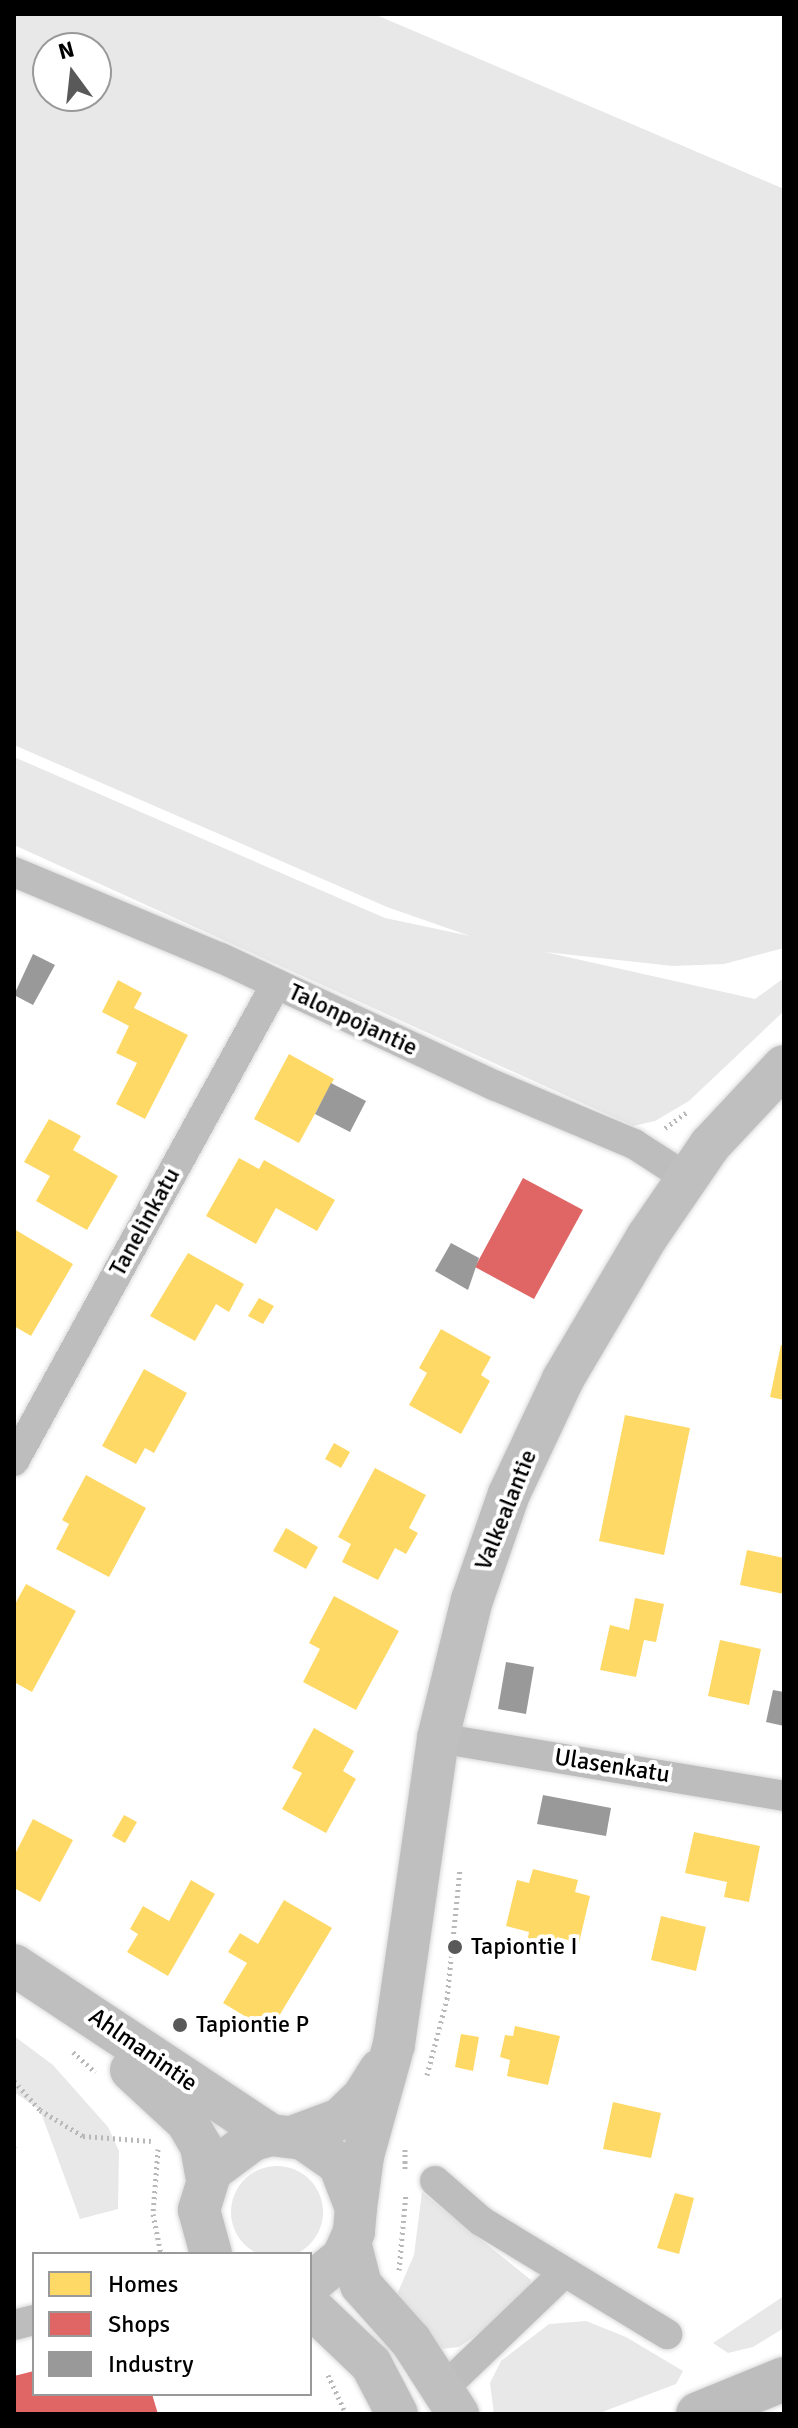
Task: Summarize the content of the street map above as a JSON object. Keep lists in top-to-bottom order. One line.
{"streets":{"street":["Talonpojantie","Tanelinkatu","Valkealantie","Ulasenkatu","Ahlmanintie"]},"crossings":[["Talonpojantie","Tanelinkatu"],["Talonpojantie","Valkealantie"],["Valkealantie","Ulasenkatu"],["Valkealantie","Ahlmanintie"]],"places":["Tapiontie I","Tapiontie P"],"legend":["Homes","Shops","Industry"],"north":"top"}
